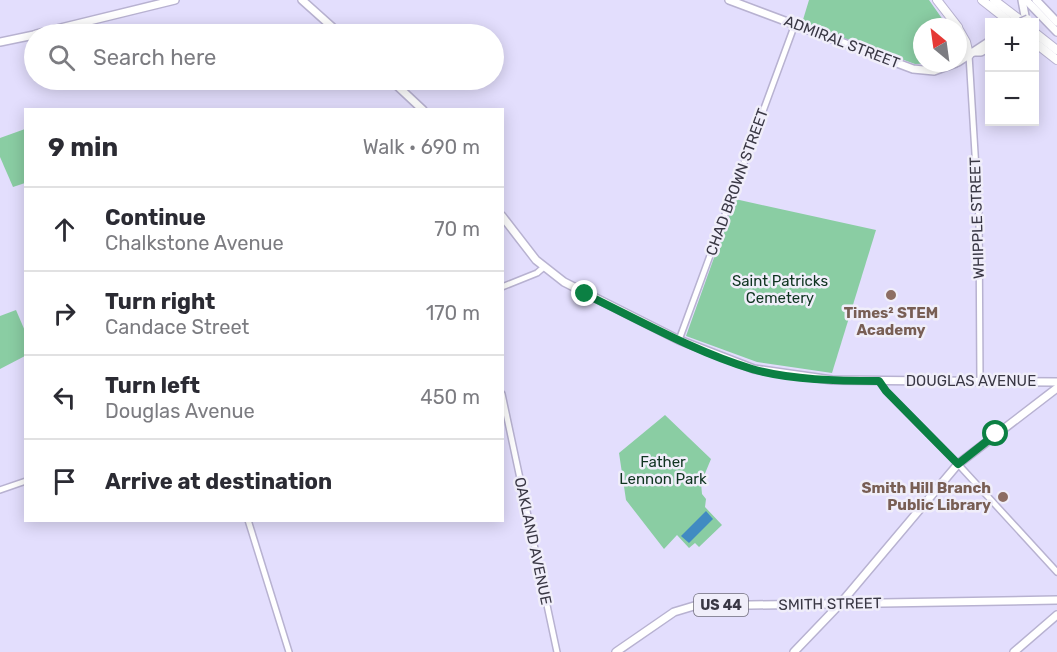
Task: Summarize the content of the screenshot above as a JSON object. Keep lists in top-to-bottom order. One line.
{"streets":{"main road":["ADMIRAL STREET","DOUGLAS AVENUE","SMITH STREET","US 44"],"street":["CHAD BROWN STREET","WHIPPLE STREET","OAKLAND AVENUE"]},"crossings":[["ADMIRAL STREET","CHAD BROWN STREET"],["ADMIRAL STREET","WHIPPLE STREET"],["CHAD BROWN STREET","DOUGLAS AVENUE"],["WHIPPLE STREET","DOUGLAS AVENUE"]],"parks":["Saint Patricks Cemetery","Father Lennon Park"],"places":["Times² STEM Academy","Smith Hill Branch Public Library"],"north":"top left","page":{"map_buttons":["+","−"],"search":"Search here","heading":["9 min","Walk · 690 m"],"list":[["Continue","Chalkstone Avenue","70 m"],["Turn right","Candace Street","170 m"],["Turn left","Douglas Avenue","450 m"],"Arrive at destination"]}}
